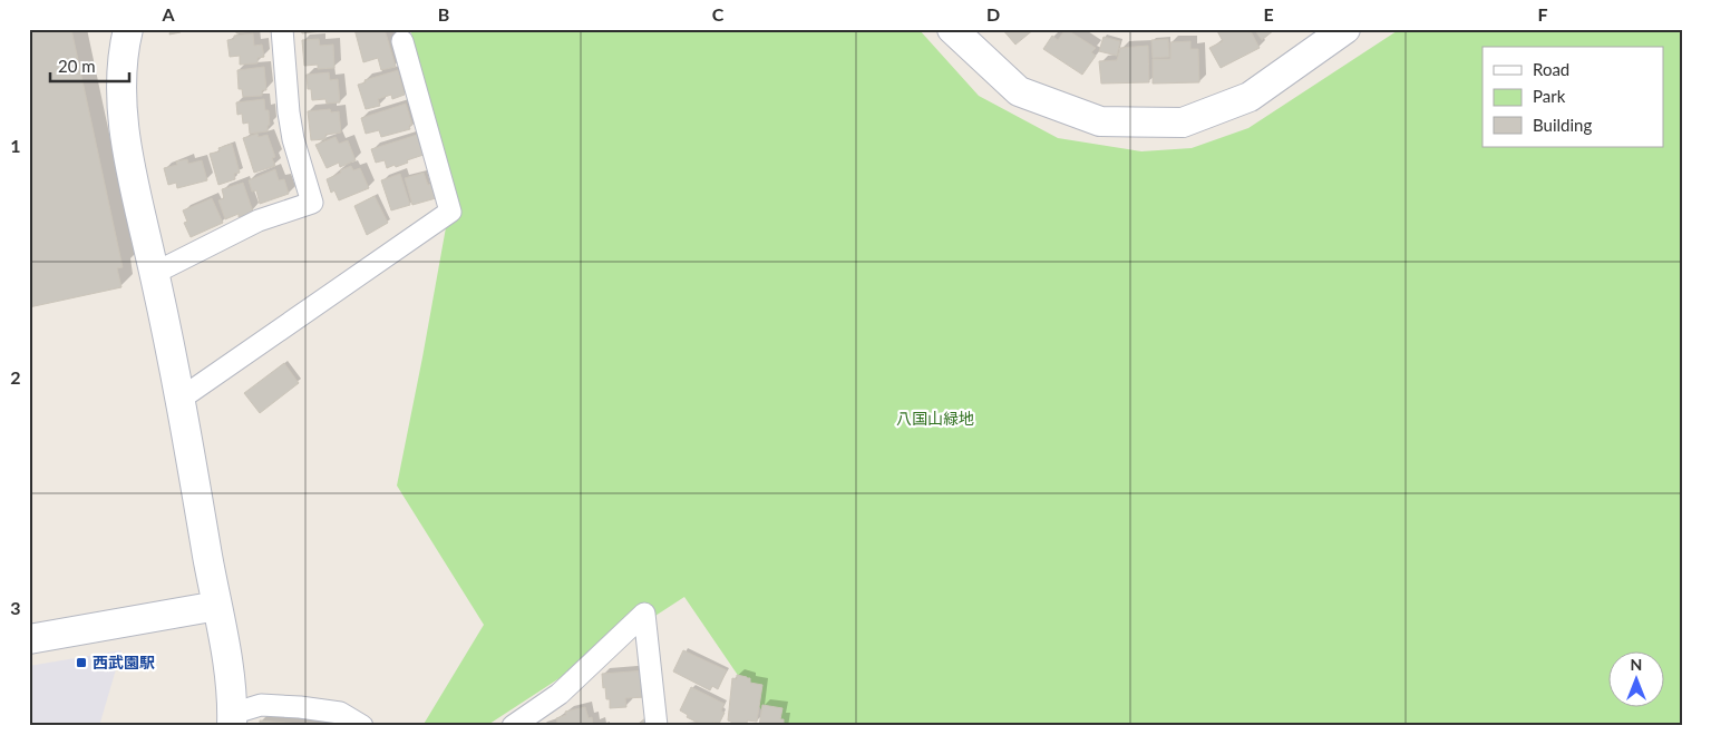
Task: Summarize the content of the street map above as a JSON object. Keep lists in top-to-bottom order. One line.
{"parks":["八国山緑地"],"places":{"transit":["西武園駅"]},"legend":["Road","Park","Building"],"scale_bar":"20 m","north":"top","grid":{"columns":["A","B","C","D","E","F"],"rows":["1","2","3"]}}
